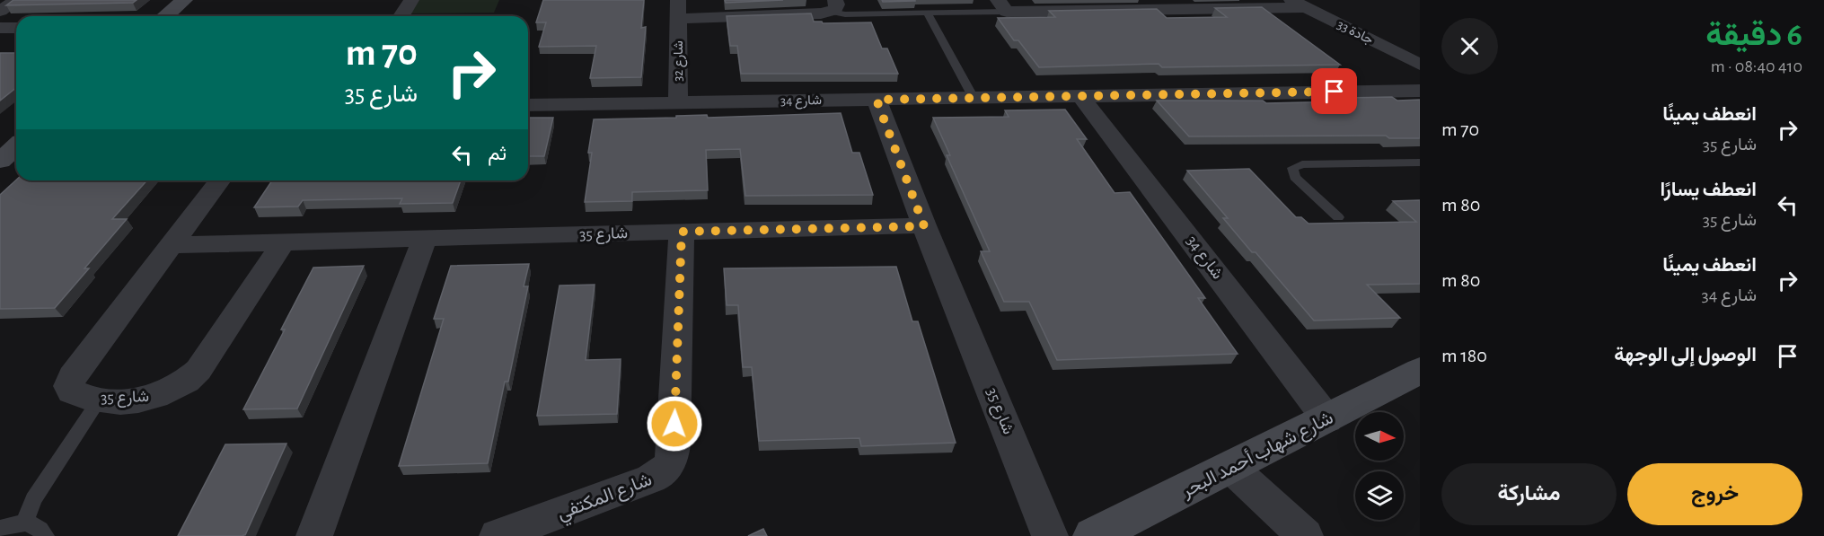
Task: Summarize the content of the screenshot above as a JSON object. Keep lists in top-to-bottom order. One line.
{"streets":{"street":["جادة 33","شارع 32","شارع 34","شارع 35","شارع شهاب أحمد البحر","شارع المكتفي"]},"crossings":[["شارع 32","شارع 34"],["شارع 34","شارع 35"],["شارع 34","شارع شهاب أحمد البحر"],["شارع 35","شارع المكتفي"]],"north":"right","page":{"heading":["6 دقيقة","410 m · 08:40"],"turn":["70 m","شارع 35"],"list":[{"name":"انعطف يمينًا","note":"شارع 35","value":"70 m"},{"name":"انعطف يسارًا","note":"شارع 35","value":"80 m"},{"name":"انعطف يمينًا","note":"شارع 34","value":"80 m"},{"name":"الوصول إلى الوجهة","value":"180 m"}],"then":"ثم","buttons":["خروج","مشاركة"]}}
